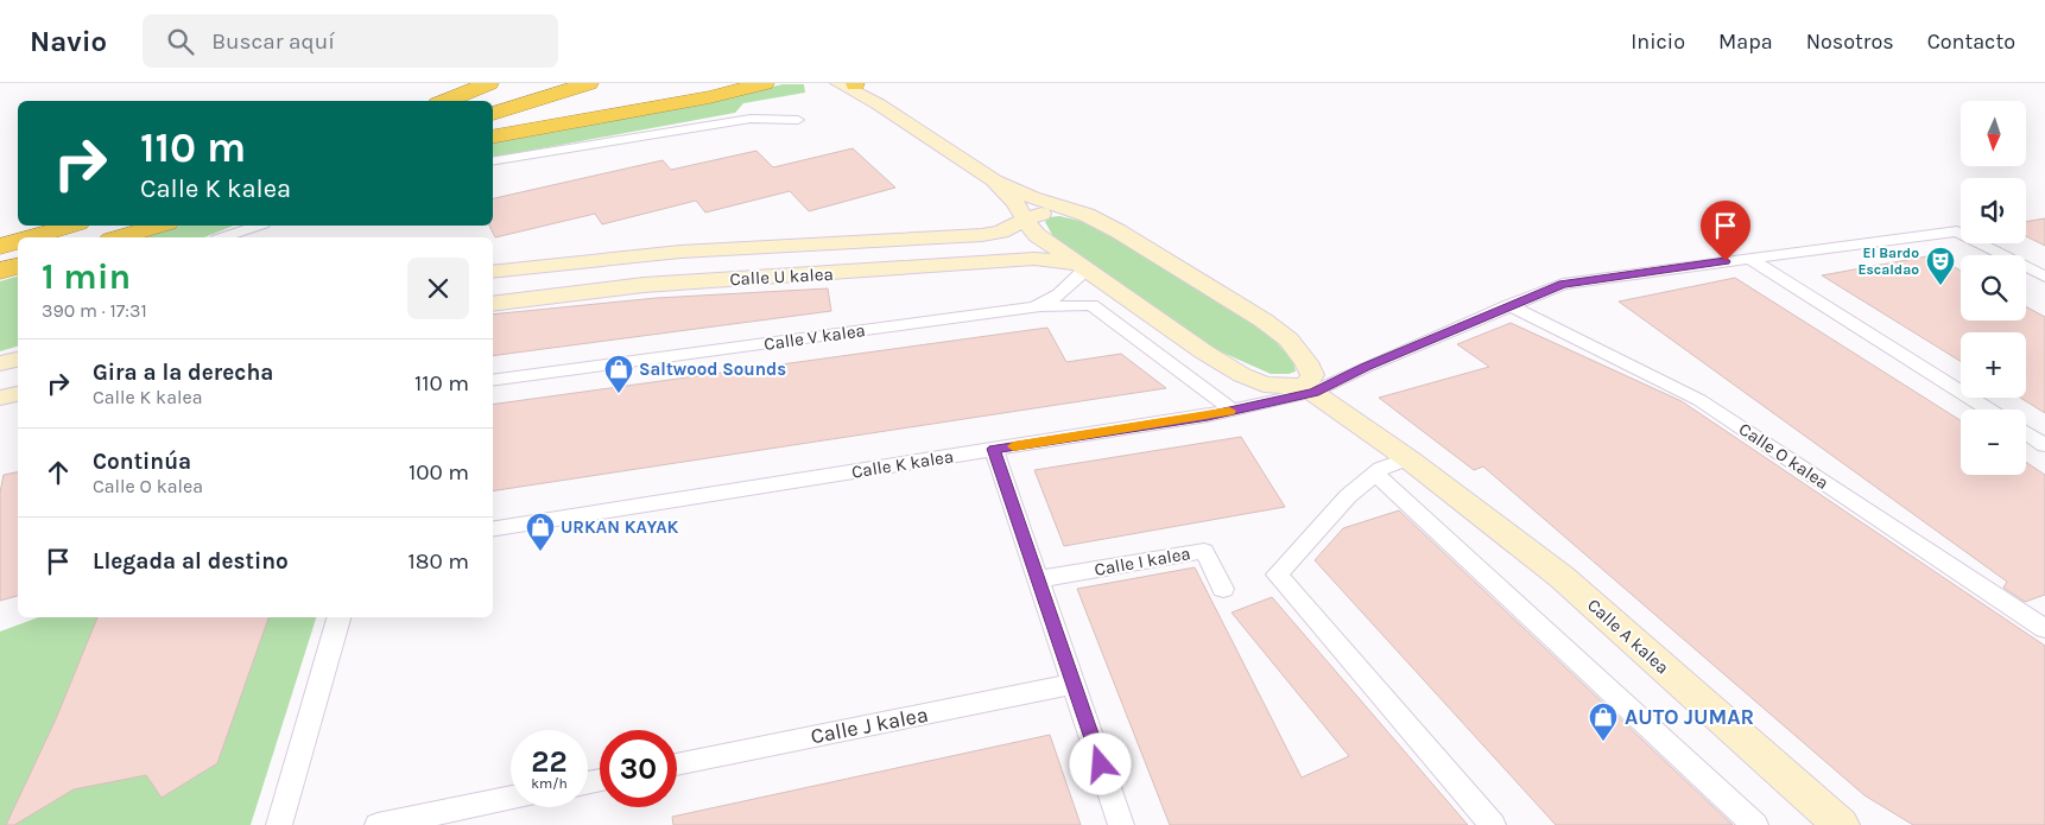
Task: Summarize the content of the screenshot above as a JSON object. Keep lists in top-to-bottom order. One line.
{"streets":{"street":["Calle U kalea","Calle V kalea","Calle O kalea","Calle K kalea","Calle I kalea","Calle A kalea","Calle J kalea"]},"crossings":[["Calle U kalea","Calle V kalea"],["Calle V kalea","Calle K kalea"],["Calle K kalea","Calle A kalea"]],"places":{"theatre":["El Bardo Escaldao"],"shop":["Saltwood Sounds","URKAN KAYAK","AUTO JUMAR"]},"north":"bottom","page":{"header":"Navio","search":"Buscar aquí","nav":["Inicio","Mapa","Nosotros","Contacto"],"map_buttons":["+","−"],"turn":["110 m","Calle K kalea"],"heading":["1 min","390 m · 17:31"],"list":[{"name":"Gira a la derecha","note":"Calle K kalea","value":"110 m"},{"name":"Continúa","note":"Calle O kalea","value":"100 m"},{"name":"Llegada al destino","value":"180 m"}],"speed":"22 km/h","limit":"30"}}
